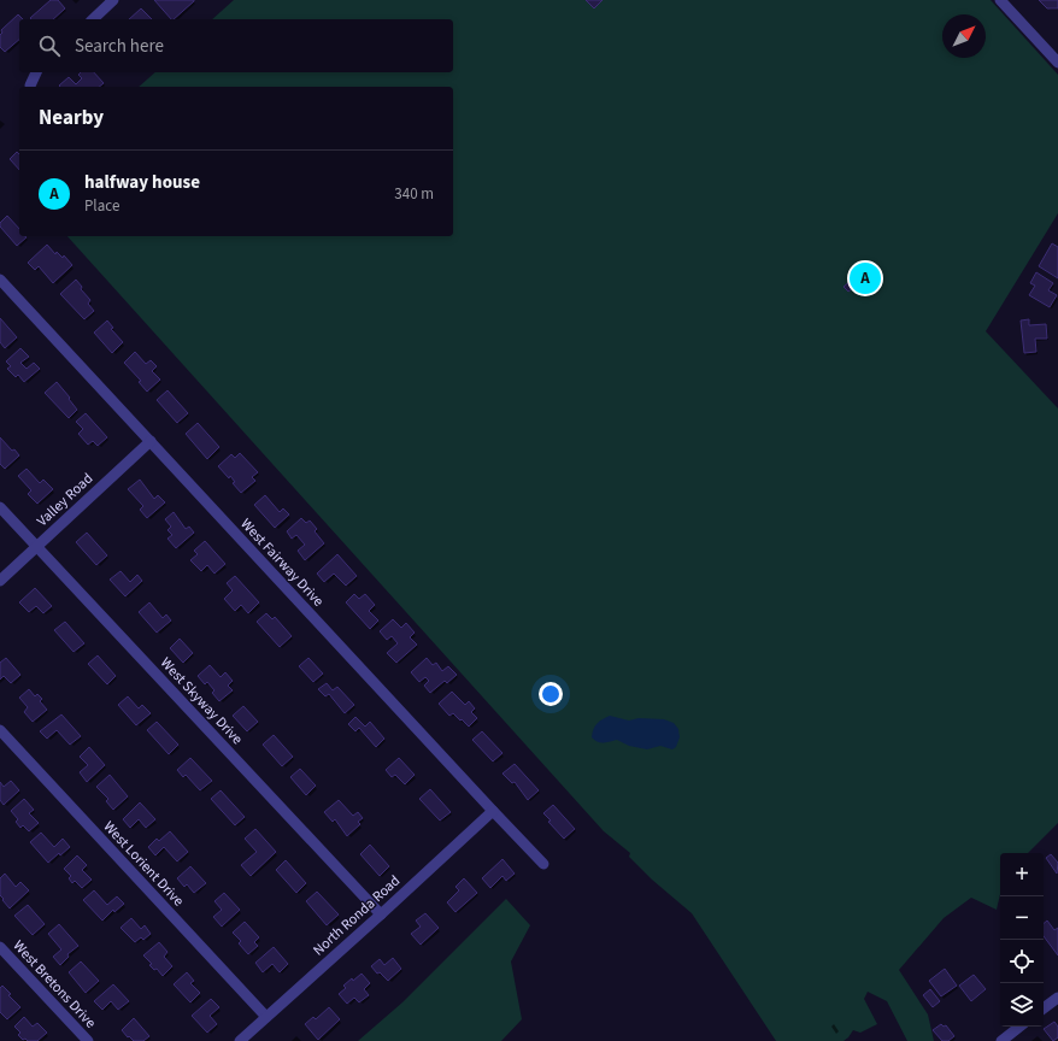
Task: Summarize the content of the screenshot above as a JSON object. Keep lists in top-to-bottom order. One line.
{"streets":{"street":["Valley Road","West Fairway Drive","West Skyway Drive","West Lorient Drive","North Ronda Road","West Bretons Drive"]},"crossings":[["Valley Road","West Fairway Drive"],["Valley Road","West Skyway Drive"],["West Fairway Drive","North Ronda Road"],["West Skyway Drive","North Ronda Road"],["West Lorient Drive","North Ronda Road"]],"north":"top right","page":{"search":"Search here","heading":"Nearby","list":[{"mark":"A","name":"halfway house","note":"Place","value":"340 m"}],"pins":"A","map_buttons":["+","−"]}}
